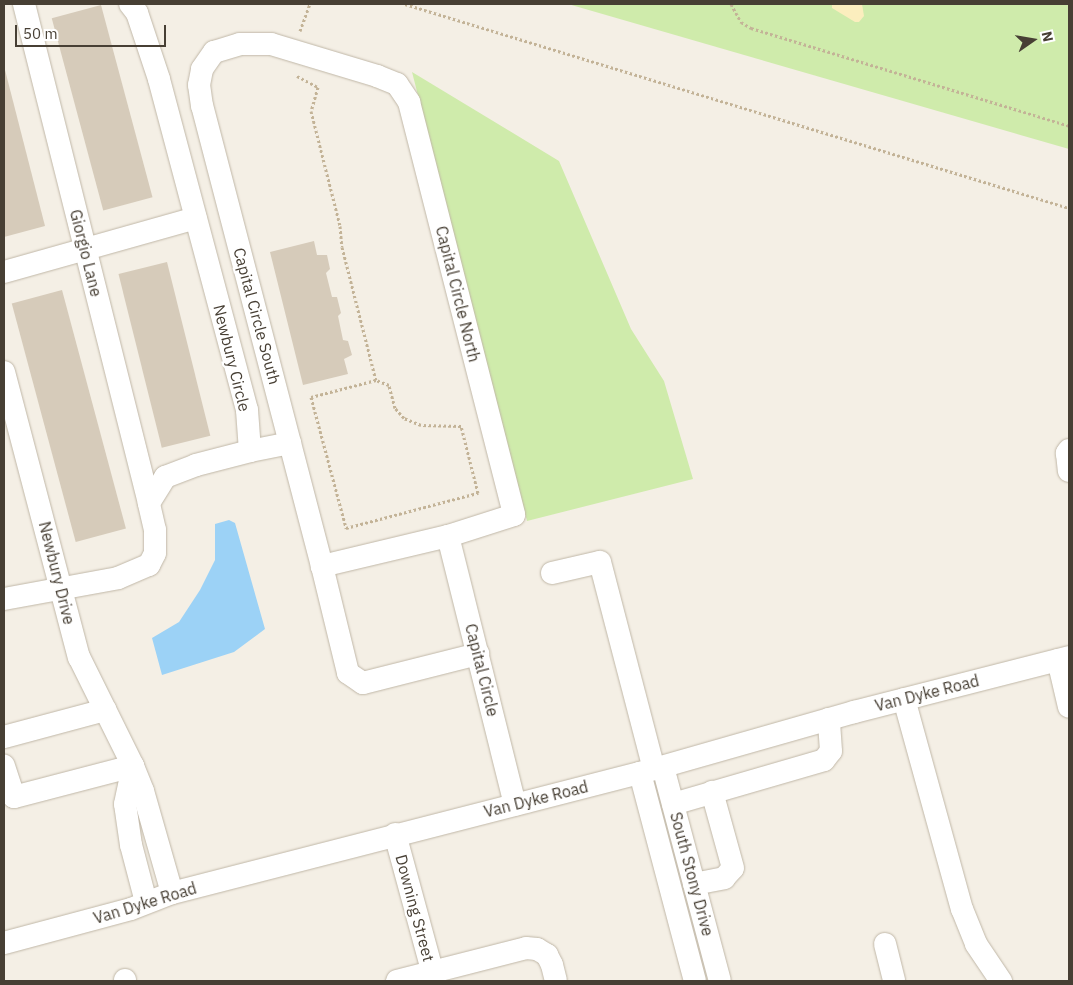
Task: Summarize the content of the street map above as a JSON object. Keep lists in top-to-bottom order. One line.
{"streets":{"street":["Giorgio Lane","Capital Circle North","Capital Circle South","Newbury Circle","Newbury Drive","Capital Circle","Van Dyke Road","South Stony Drive","Downing Street"]},"crossings":[["Capital Circle North","Capital Circle South"],["Capital Circle North","Capital Circle"],["Capital Circle South","Capital Circle"],["Newbury Drive","Van Dyke Road"],["Capital Circle","Van Dyke Road"],["Van Dyke Road","South Stony Drive"],["Van Dyke Road","Downing Street"]],"scale_bar":"50 m","north":"right"}
